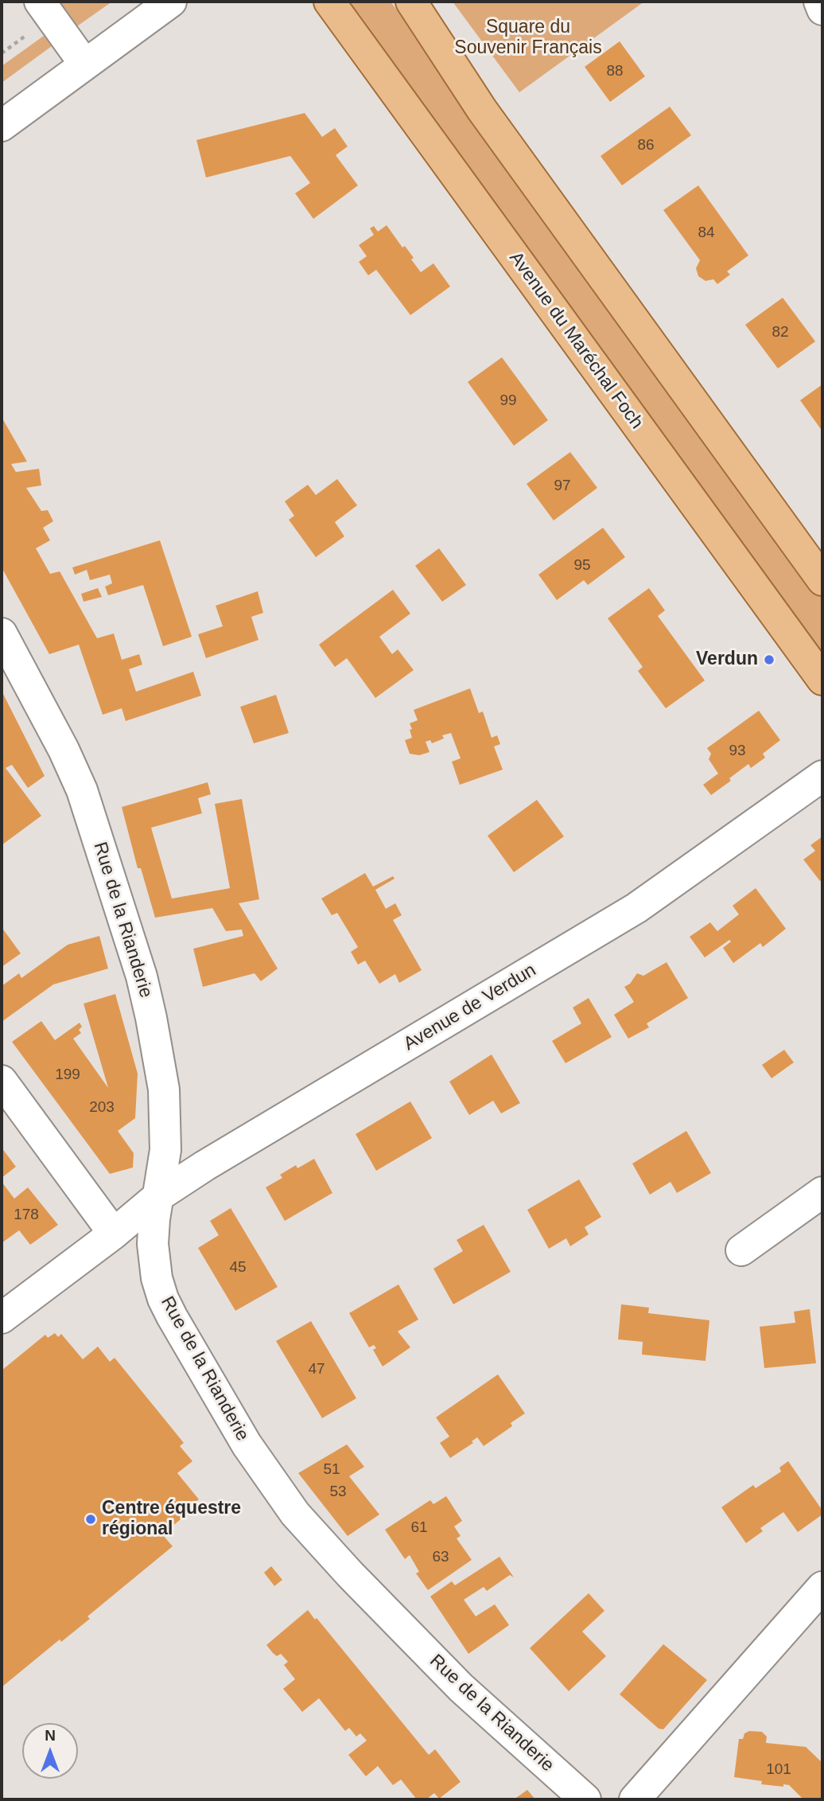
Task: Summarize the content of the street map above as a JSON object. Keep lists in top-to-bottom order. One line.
{"streets":{"main road":["Avenue du Maréchal Foch"],"street":["Rue de la Rianderie","Avenue de Verdun"]},"crossings":[["Rue de la Rianderie","Avenue de Verdun"]],"parks":["Square du Souvenir Français"],"places":["Verdun","Centre équestre régional"],"house_numbers":["88","86","84","82","99","97","95","93","199","203","178","45","47","51","53","61","63","101"],"north":"top"}
